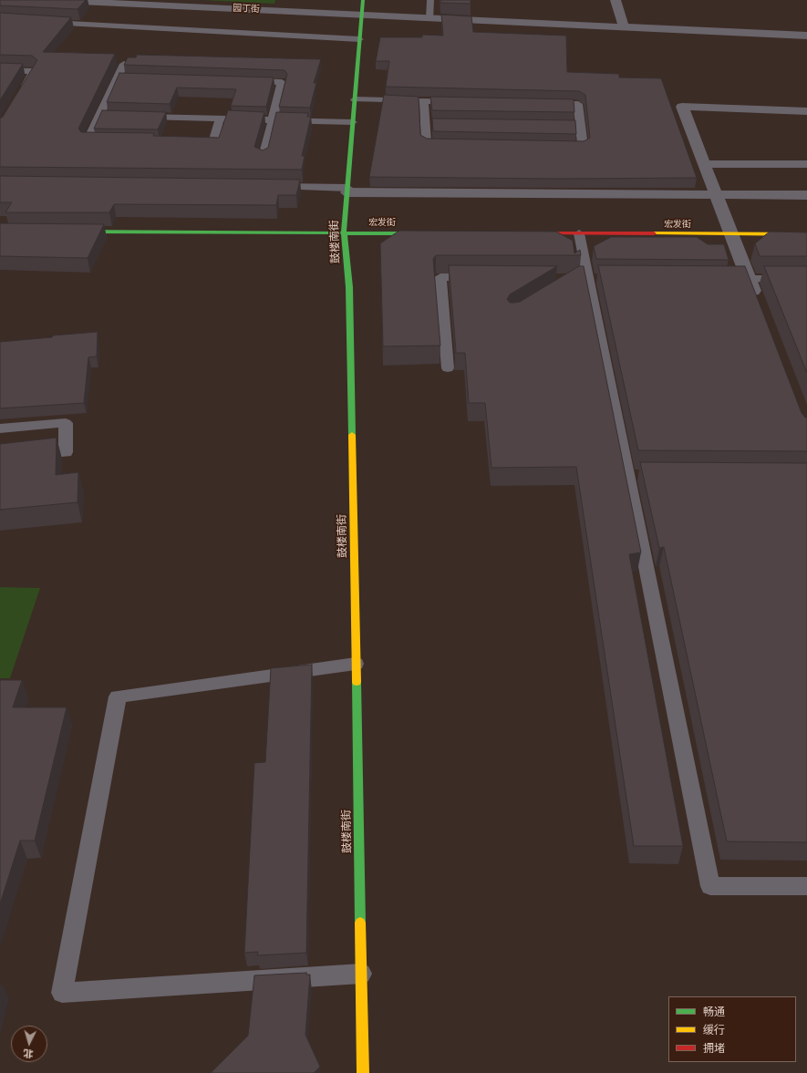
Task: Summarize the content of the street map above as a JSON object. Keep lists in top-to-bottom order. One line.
{"streets":{"street":["园丁街","宏发街","鼓楼南街"]},"crossings":[["园丁街","鼓楼南街"],["宏发街","鼓楼南街"]],"legend":["畅通","缓行","拥堵"],"north":"bottom"}
